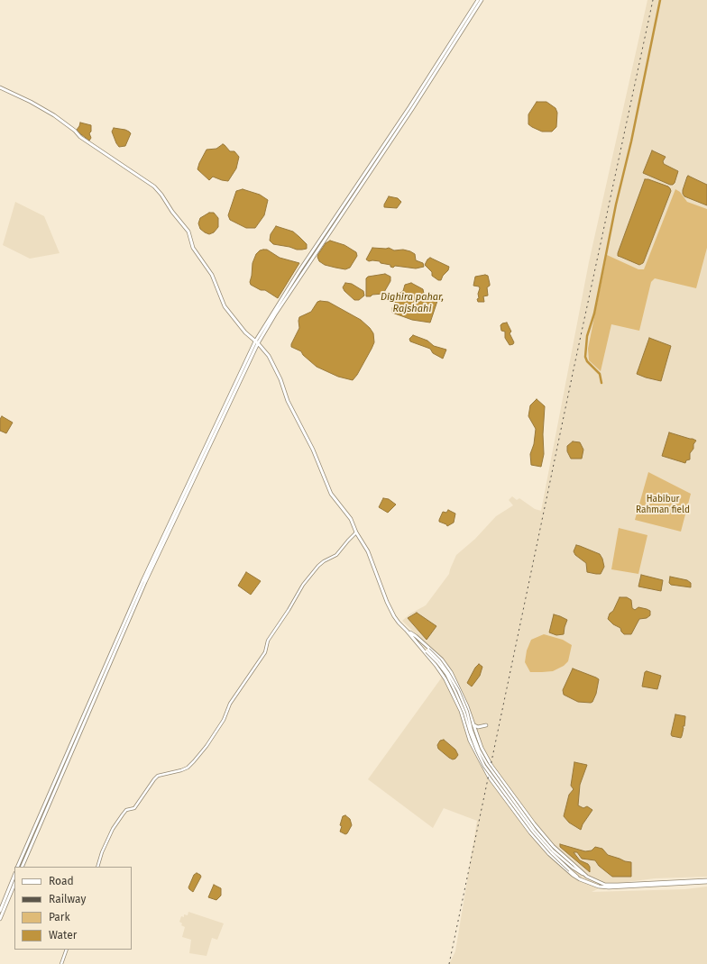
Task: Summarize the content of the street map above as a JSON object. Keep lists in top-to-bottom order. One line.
{"water":["Dighira pahar, Rajshahi"],"parks":["Habibur Rahman field"],"legend":["Road","Railway","Park","Water"]}
